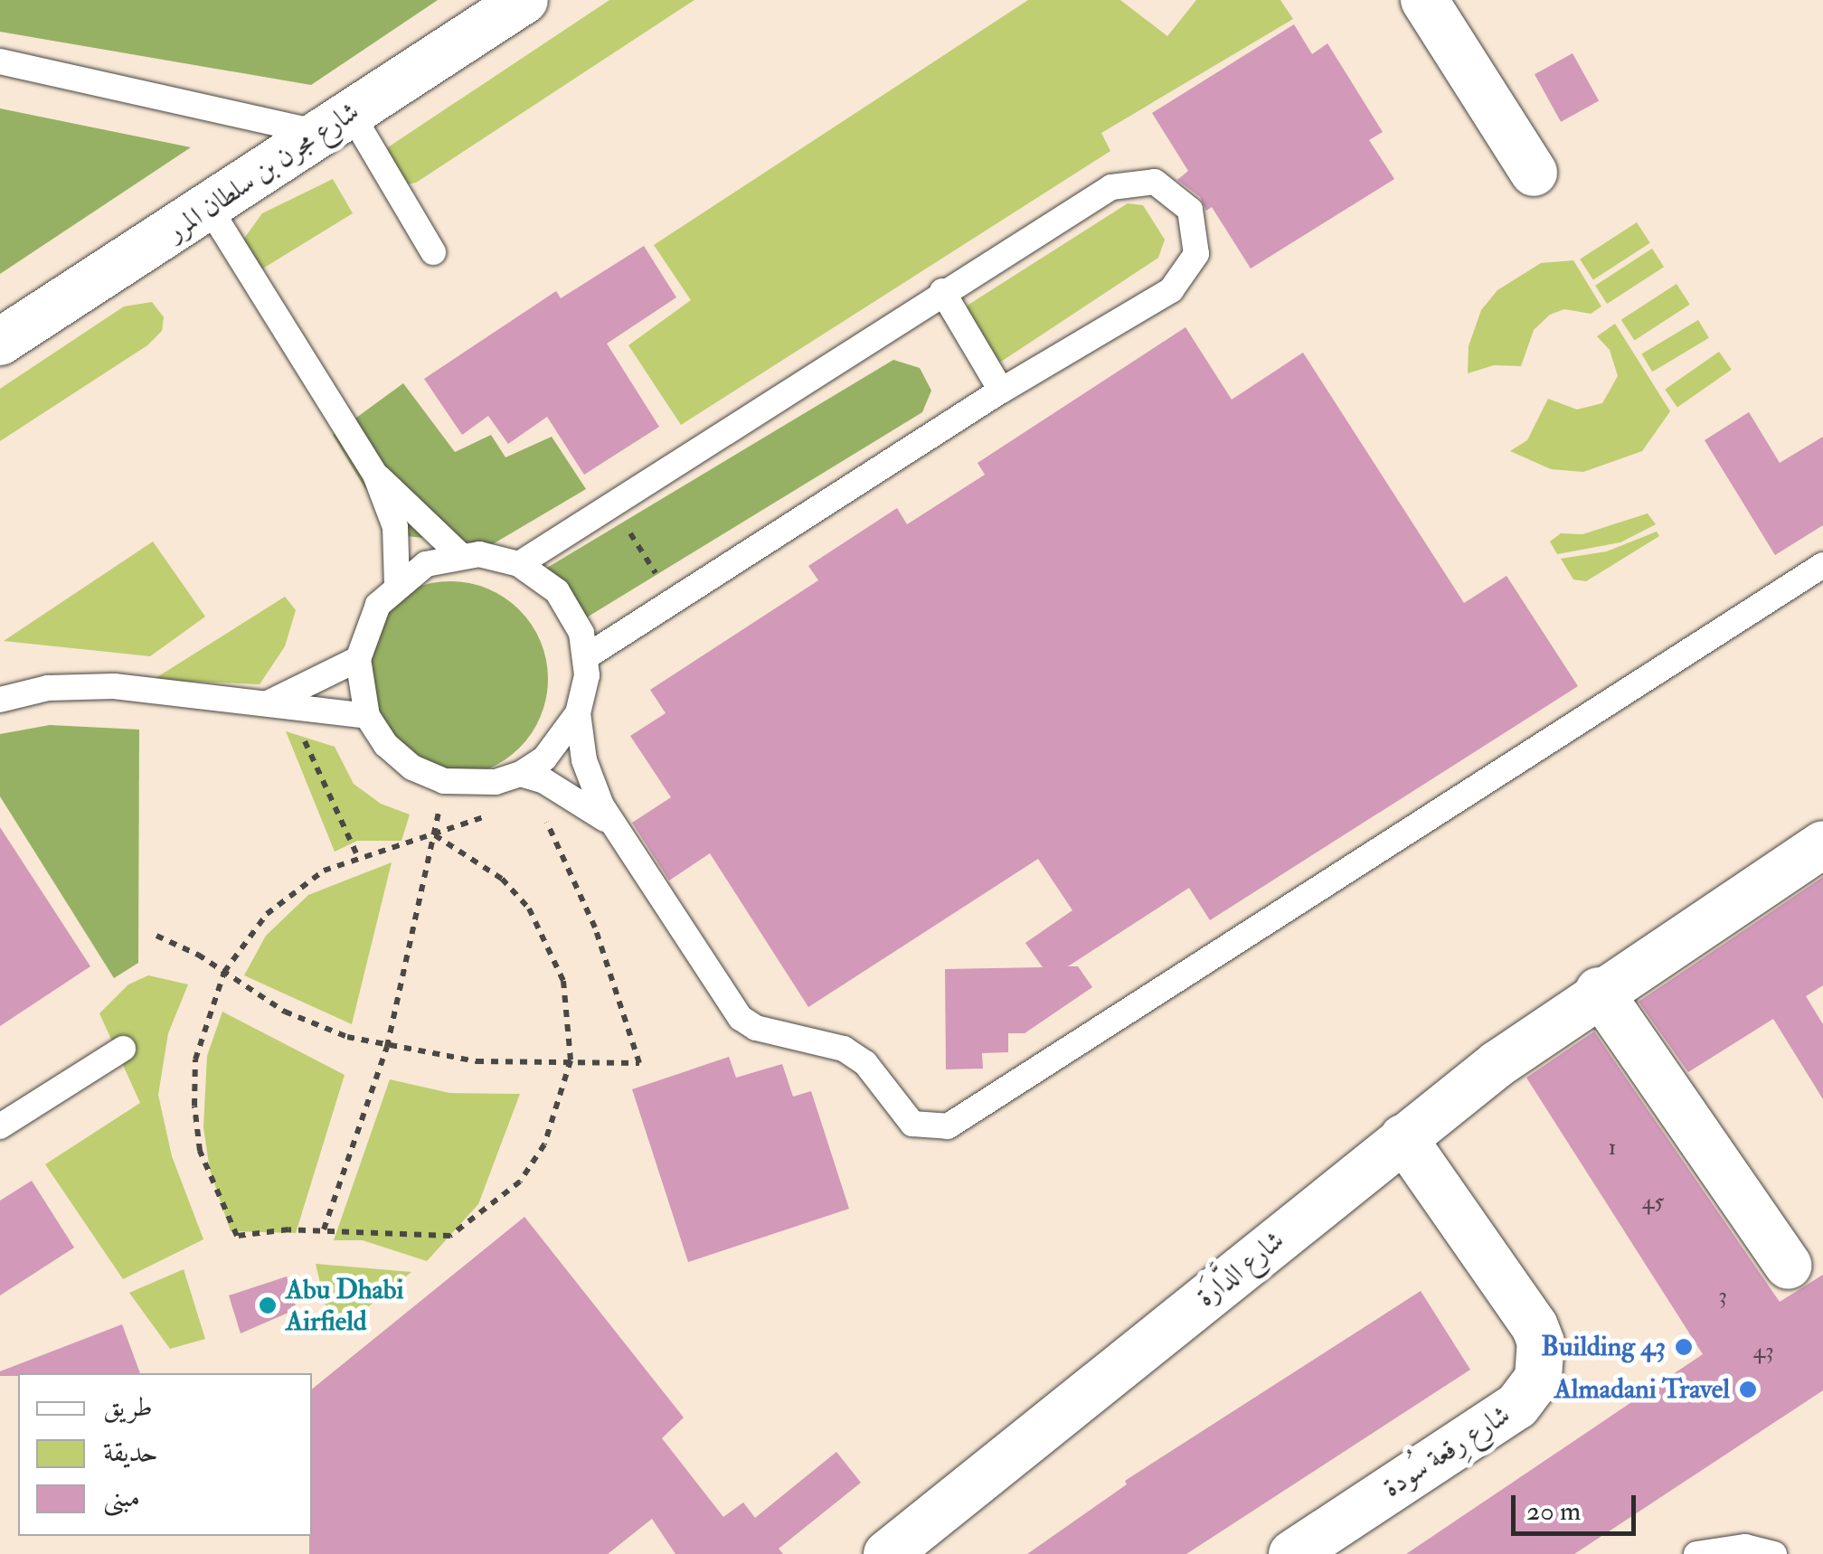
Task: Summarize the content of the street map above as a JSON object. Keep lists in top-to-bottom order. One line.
{"streets":{"street":["شارع مجرن بن سلطان المرر","شارع الدَّارَة","شارع رِقعة سُودة"]},"crossings":[["شارع الدَّارَة","شارع رِقعة سُودة"]],"places":["Abu Dhabi Airfield","Building 43","Almadani Travel"],"house_numbers":["1","45","3","43"],"legend":["طريق","حديقة","مبنى"],"scale_bar":"20 m"}
